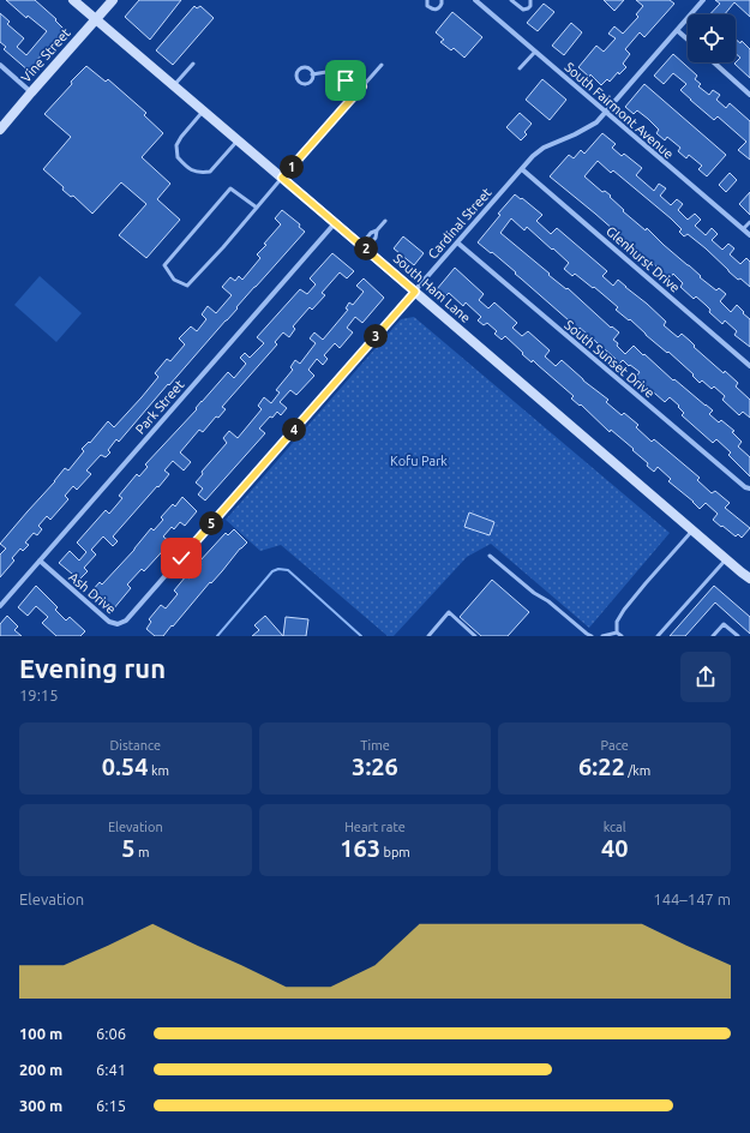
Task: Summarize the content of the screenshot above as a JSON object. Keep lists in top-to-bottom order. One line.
{"streets":{"main road":["Vine Street","South Ham Lane"],"street":["South Fairmont Avenue","Cardinal Street","Glenhurst Drive","South Sunset Drive","Park Street","Ash Drive"]},"crossings":[["Vine Street","South Ham Lane"],["South Fairmont Avenue","Cardinal Street"],["Cardinal Street","Glenhurst Drive"],["Cardinal Street","South Ham Lane"],["Cardinal Street","South Sunset Drive"],["Cardinal Street","Ash Drive"],["South Ham Lane","Park Street"],["Park Street","Ash Drive"]],"parks":["Kofu Park"],"page":{"pins":["1","2","3","4","5"],"heading":["Evening run","19:15"],"stats":[["Distance","0.54 km"],["Time","3:26"],["Pace","6:22 /km"],["Elevation","5 m"],["Heart rate","163 bpm"],["kcal","40"]],"chart":["Elevation","144–147 m"],"list":[{"name":"100 m","note":"6:06"},{"name":"200 m","note":"6:41"},{"name":"300 m","note":"6:15"}]}}
